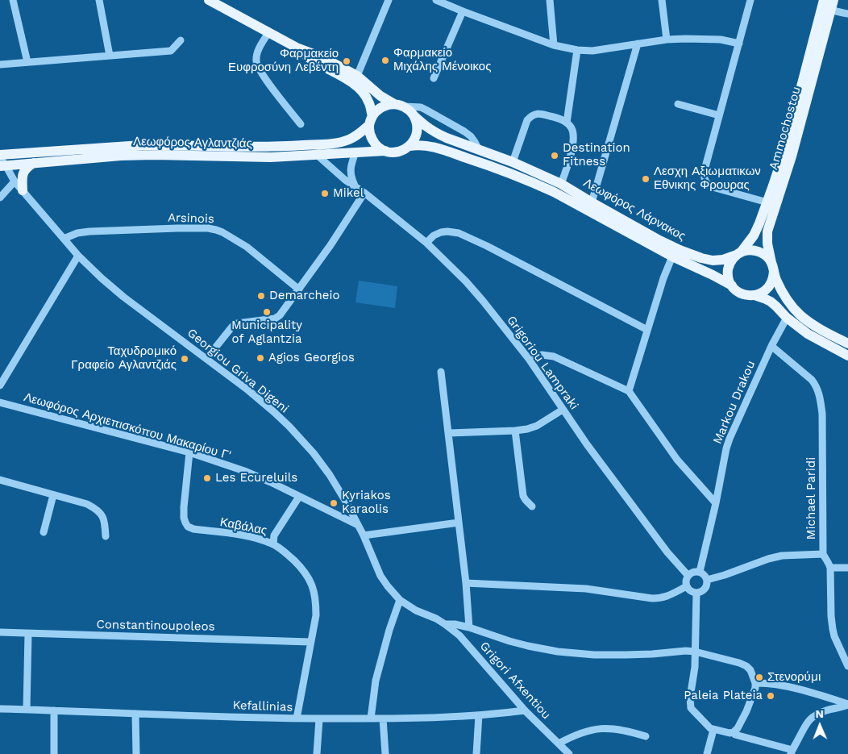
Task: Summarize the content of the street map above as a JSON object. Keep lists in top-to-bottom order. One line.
{"streets":{"main road":["Ammochostou","Λεωφόρος Αγλαντζιάς","Λεωφόρος Λάρνακος"],"street":["Arsinois","Grigoriou Lampraki","Georgiou Griva Digeni","Markou Drakou","Λεωφόρος Αρχιεπισκόπου Μακαρίου Γ'","Michael Paridi","Καβάλας","Constantinoupoleos","Grigori Afxentiou","Kefallinias"]},"crossings":[["Ammochostou","Λεωφόρος Λάρνακος"],["Λεωφόρος Αγλαντζιάς","Λεωφόρος Λάρνακος"],["Λεωφόρος Αγλαντζιάς","Grigoriou Lampraki"],["Λεωφόρος Αγλαντζιάς","Georgiou Griva Digeni"],["Λεωφόρος Λάρνακος","Markou Drakou"],["Arsinois","Georgiou Griva Digeni"],["Grigoriou Lampraki","Markou Drakou"],["Georgiou Griva Digeni","Λεωφόρος Αρχιεπισκόπου Μακαρίου Γ'"],["Georgiou Griva Digeni","Grigori Afxentiou"],["Markou Drakou","Michael Paridi"],["Λεωφόρος Αρχιεπισκόπου Μακαρίου Γ'","Καβάλας"],["Καβάλας","Constantinoupoleos"],["Καβάλας","Kefallinias"],["Grigori Afxentiou","Kefallinias"]],"places":["Φαρμακείο Μιχάλης Μένοικος","Φαρμακείο Ευφροσύνη Λεβέντη","Destination Fitness","Λεσχη Αξιωματικων Εθνικης Φρουρας","Mikel","Demarcheio","Municipality of Aglantzia","Agios Georgios","Ταχυδρομικό Γραφείο Αγλαντζιάς","Les Ecureluils","Kyriakos Karaolis","Στενορύμι","Paleia Plateia"],"north":"top"}
